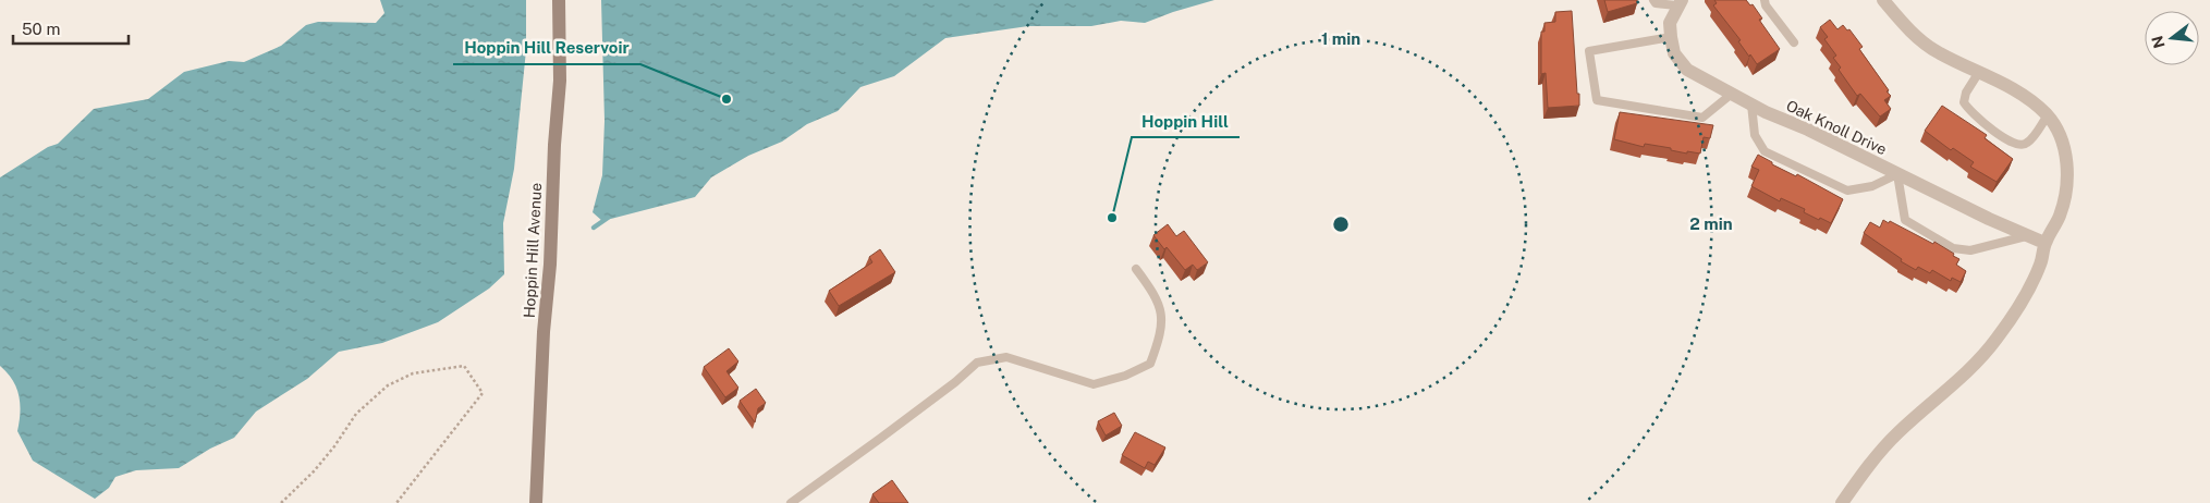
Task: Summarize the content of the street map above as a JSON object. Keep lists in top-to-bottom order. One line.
{"streets":{"main road":["Hoppin Hill Avenue"],"street":["Oak Knoll Drive"]},"places":["Hoppin Hill Reservoir","Hoppin Hill"],"scale_bar":"50 m","north":"left","rings":["1 min","2 min"]}
